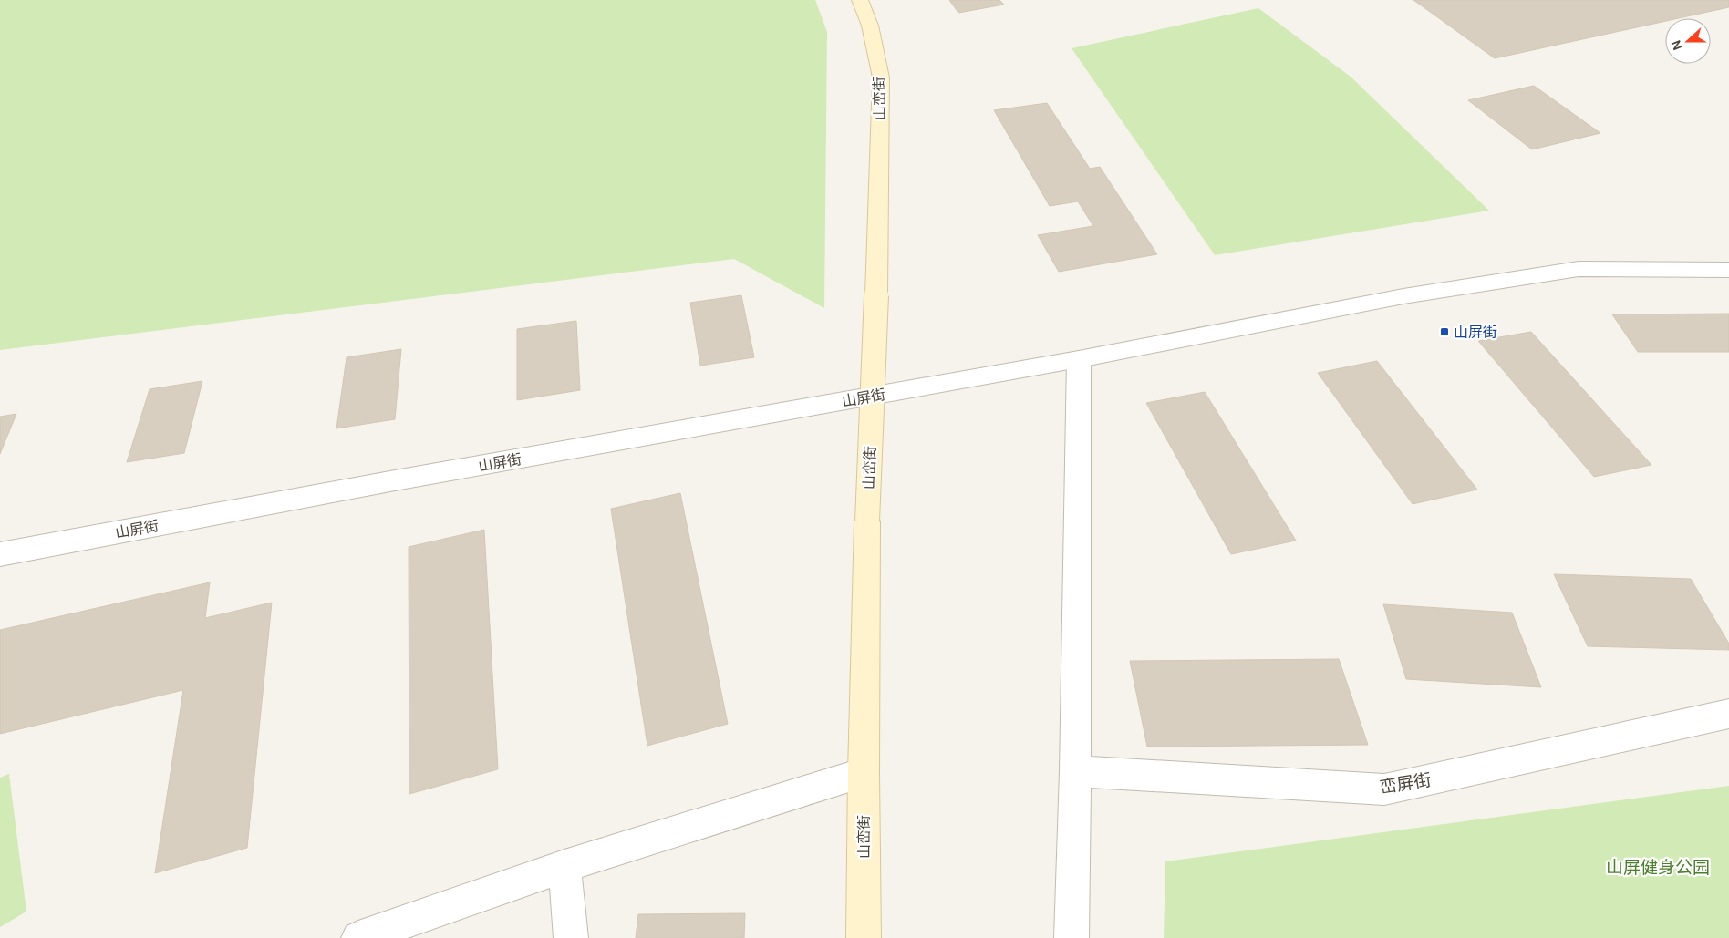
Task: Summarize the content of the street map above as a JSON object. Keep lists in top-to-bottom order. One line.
{"streets":{"main road":["山峦街"],"street":["山屏街","峦屏街"]},"parks":["山屏健身公园"],"places":{"transit":["山屏街"]},"north":"left"}
